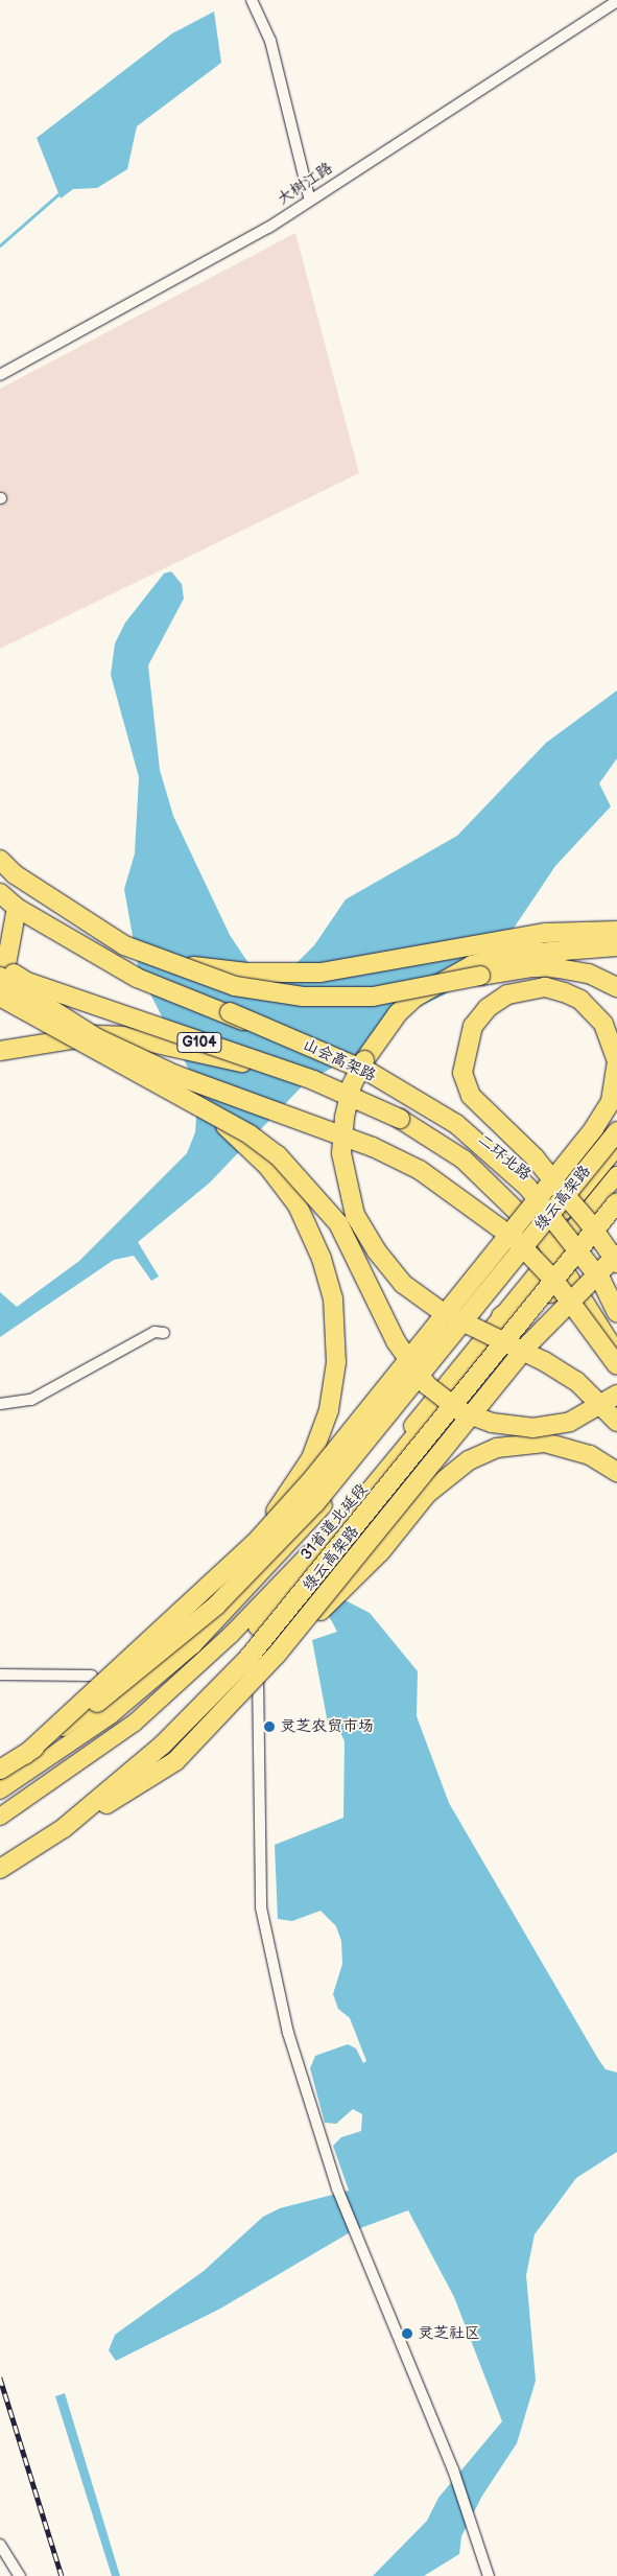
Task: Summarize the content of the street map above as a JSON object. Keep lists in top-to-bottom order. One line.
{"streets":{"highway":["G104","山会高架路","二环北路","绿云高架路"],"main road":["31省道北延段"],"street":["大树江路"]},"crossings":[["G104","二环北路"],["G104","31省道北延段"],["二环北路","31省道北延段"]],"places":["灵芝农贸市场","灵芝社区"]}
